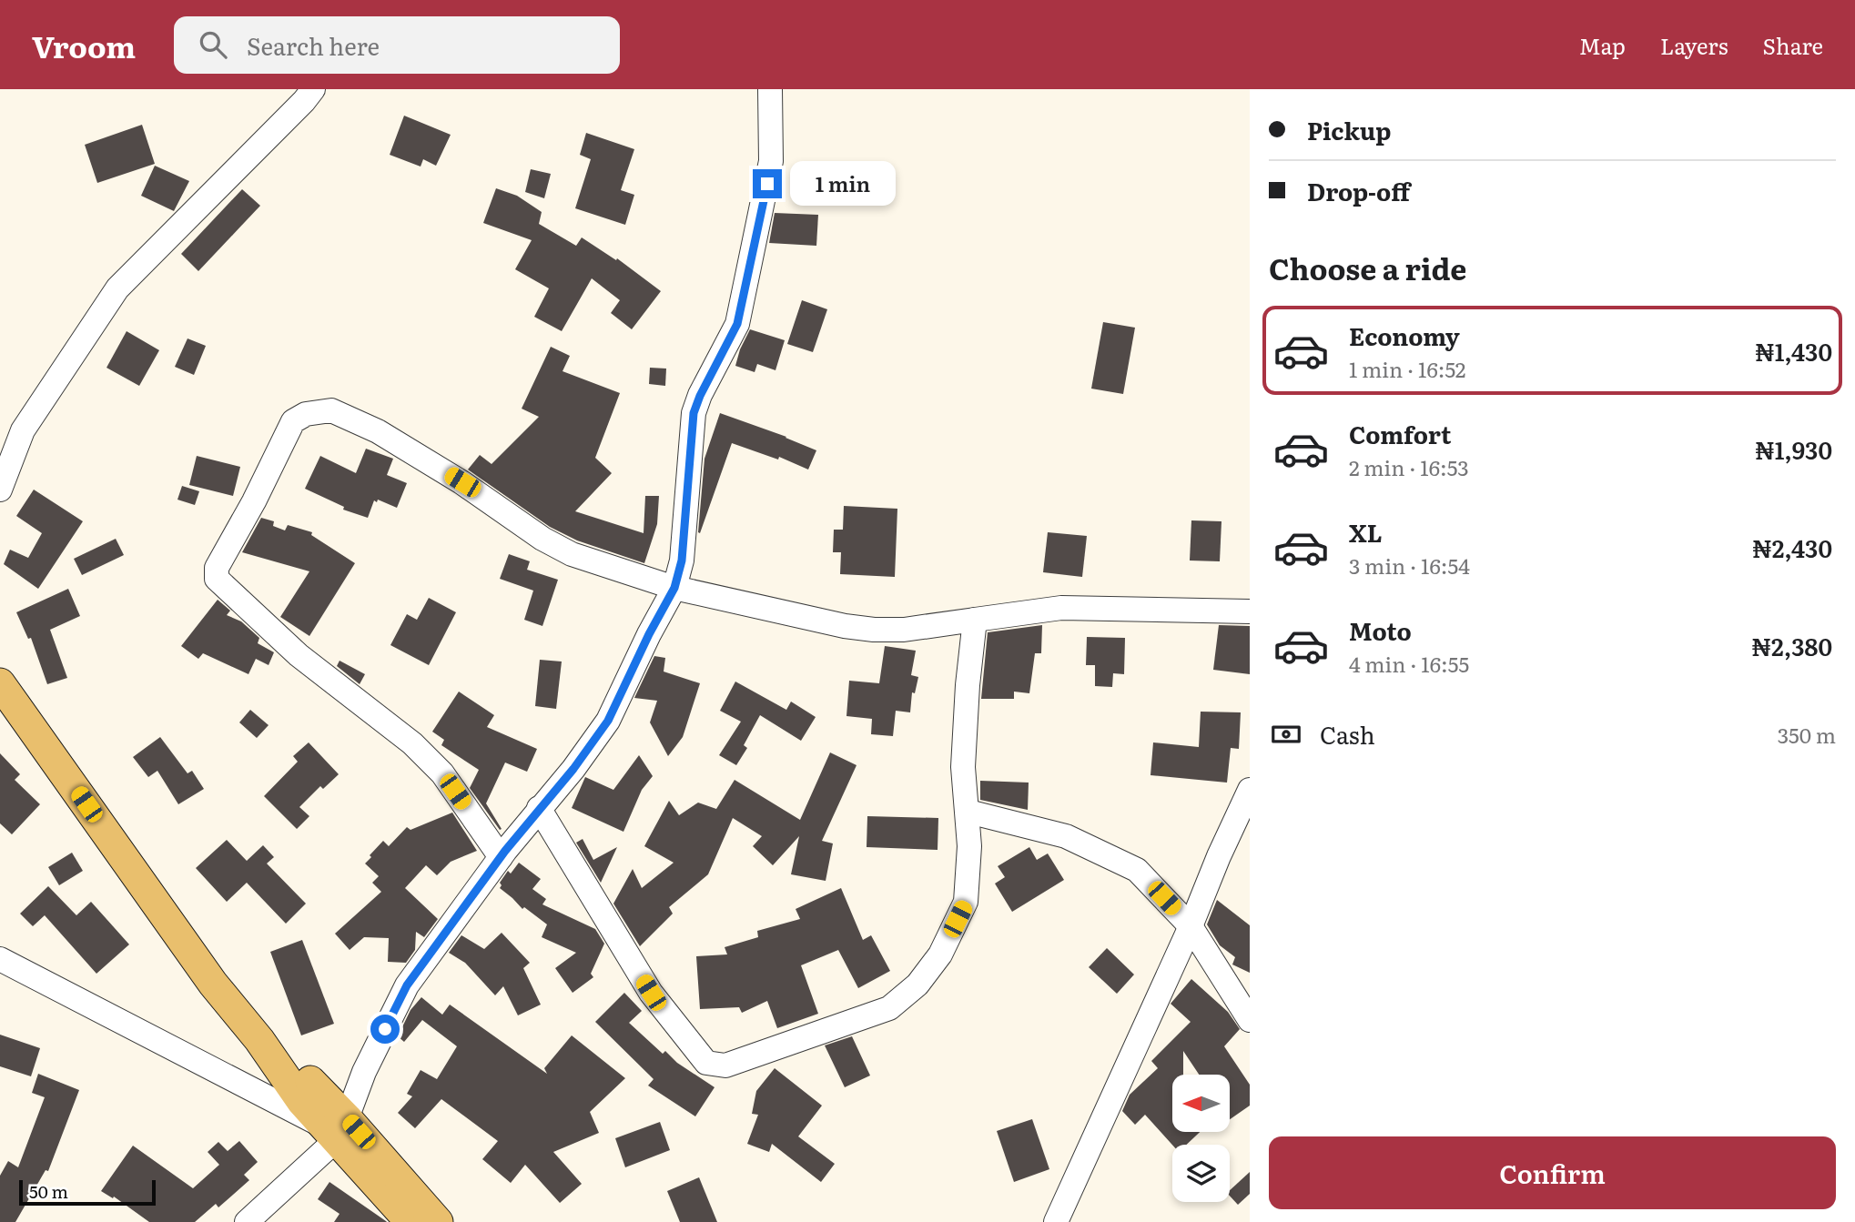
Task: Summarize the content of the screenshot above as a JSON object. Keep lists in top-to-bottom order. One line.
{"scale_bar":"50 m","north":"left","page":{"header":"Vroom","search":"Search here","nav":["Map","Layers","Share"],"banner":["Pickup","Drop-off"],"bubble":"1 min","heading":"Choose a ride","list":[{"name":"Economy","note":"1 min · 16:52","value":"₦1,430"},{"name":"Comfort","note":"2 min · 16:53","value":"₦1,930"},{"name":"XL","note":"3 min · 16:54","value":"₦2,430"},{"name":"Moto","note":"4 min · 16:55","value":"₦2,380"}],"pay":["Cash","350 m"],"buttons":"Confirm","scale":"50 m"}}
